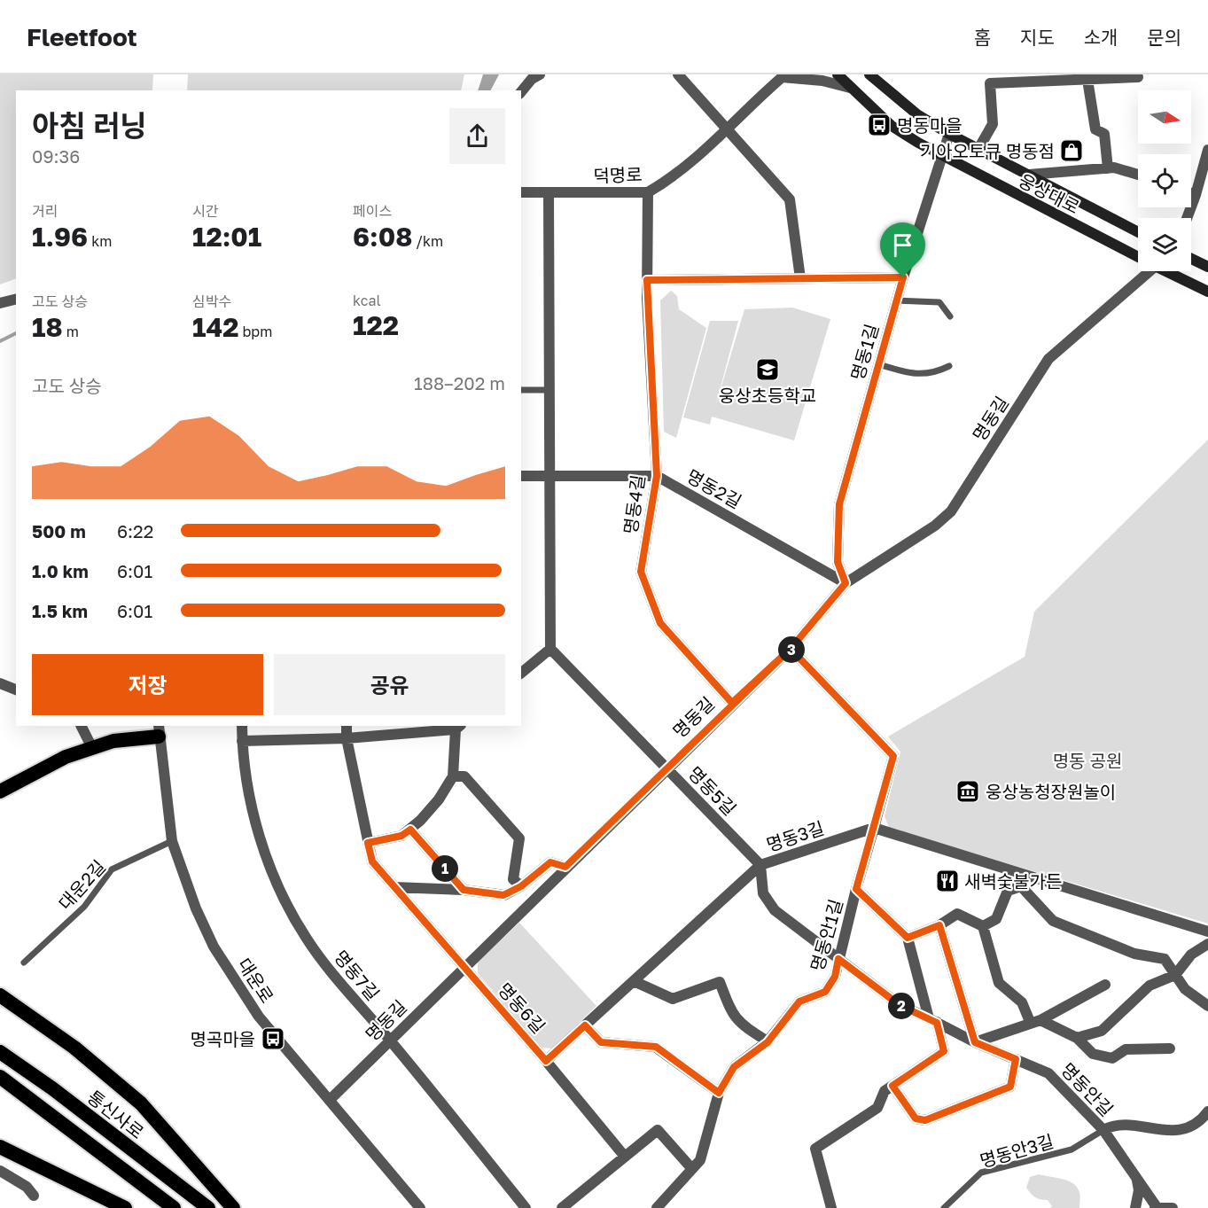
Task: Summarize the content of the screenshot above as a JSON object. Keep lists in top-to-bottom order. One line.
{"streets":{"highway":["통신사로"],"main road":["웅상대로"],"street":["덕명로","명동1길","명동길","명동2길","명동4길","명동5길","명동3길","명동안1길","명동7길","대운로","명동6길","명동안길"],"lane":["대운2길","명동안3길"]},"crossings":[["덕명로","웅상대로"],["덕명로","명동4길"],["웅상대로","명동1길"],["명동1길","명동길"],["명동1길","명동2길"],["명동길","명동2길"],["명동길","명동4길"],["명동길","명동5길"],["명동길","명동7길"],["명동길","대운로"],["명동길","명동6길"],["명동2길","명동4길"],["명동5길","명동3길"],["명동5길","명동안길"],["명동3길","명동6길"],["명동3길","명동안길"],["대운2길","대운로"],["명동안1길","명동안길"],["명동안길","명동안3길"]],"parks":["명동 공원"],"places":{"bus stop":["명동마을","명곡마을"],"shop":["기아오토큐 명동점"],"school or university":["웅상초등학교"],"museum":["웅상농청장원놀이"],"restaurant":["새벽숯불가든"]},"north":"right","page":{"header":"Fleetfoot","nav":["홈","지도","소개","문의"],"heading":["아침 러닝","09:36"],"stats":[["거리","1.96 km"],["시간","12:01"],["페이스","6:08 /km"],["고도 상승","18 m"],["심박수","142 bpm"],["kcal","122"]],"chart":["고도 상승","188–202 m"],"list":[{"name":"500 m","note":"6:22"},{"name":"1.0 km","note":"6:01"},{"name":"1.5 km","note":"6:01"}],"pins":["3","1","2"],"buttons":["저장","공유"]}}
